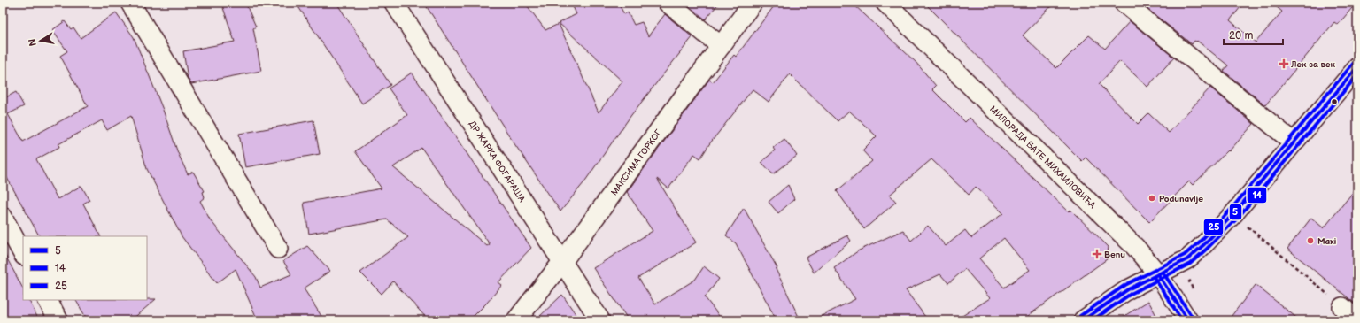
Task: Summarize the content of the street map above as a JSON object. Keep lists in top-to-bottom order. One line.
{"streets":{"street":["МИЛОРАДА БАТЕ МИХАИЛОВИЋА","ДР ЖАРКА ФОГАРАША","МАКСИМА ГОРКОГ"]},"crossings":[["ДР ЖАРКА ФОГАРАША","МАКСИМА ГОРКОГ"]],"places":{"health":["Лек за век","Benu"],"other":["Podunavlje","Maxi"]},"lines":["transit line 25","transit line 5","transit line 14"],"legend":["5","14","25"],"scale_bar":"20 m","north":"left"}
